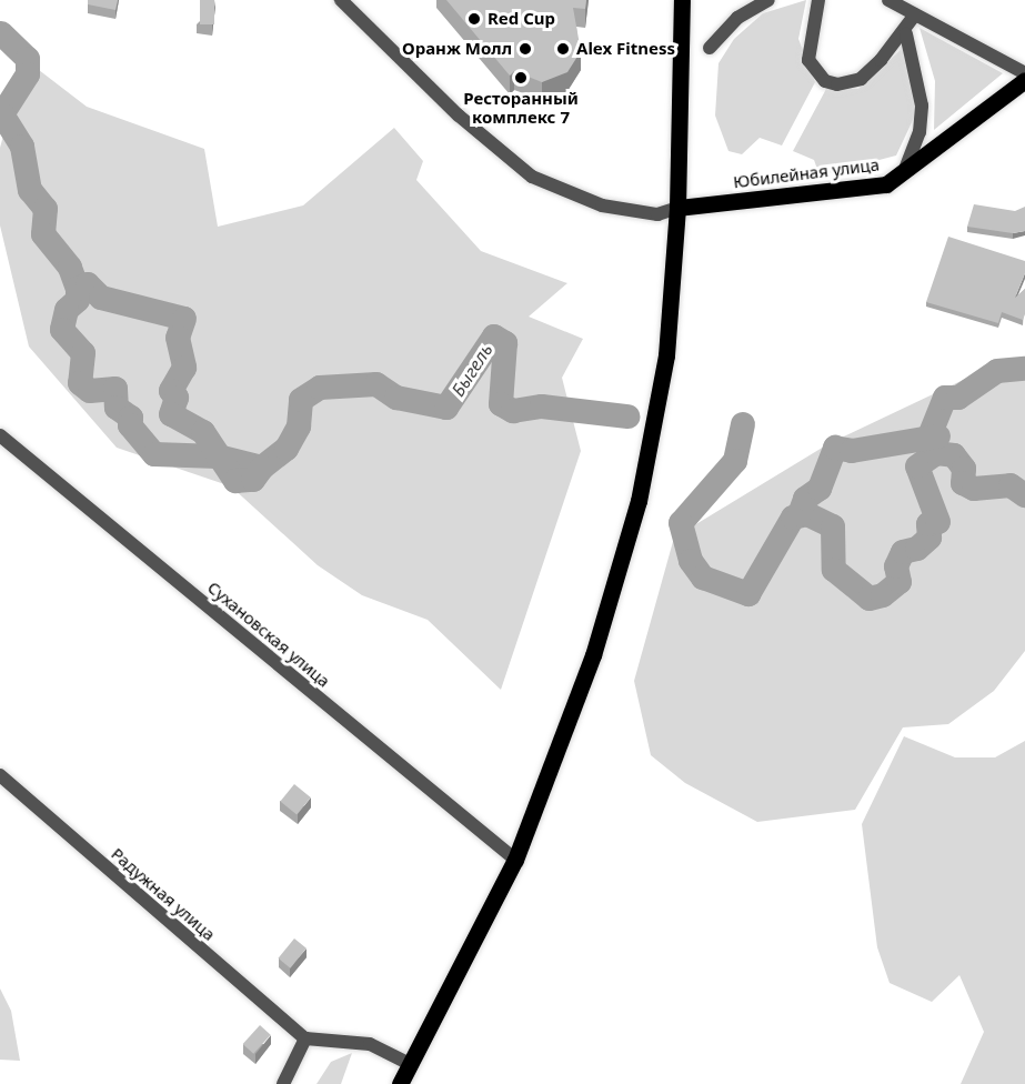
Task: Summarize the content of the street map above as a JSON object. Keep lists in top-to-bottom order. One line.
{"streets":{"main road":["Юбилейная улица"],"street":["Сухановская улица","Радужная улица"]},"water":["Быгель"],"places":["Red Cup","Оранж Молл","Alex Fitness","Ресторанный комплекс 7"]}
